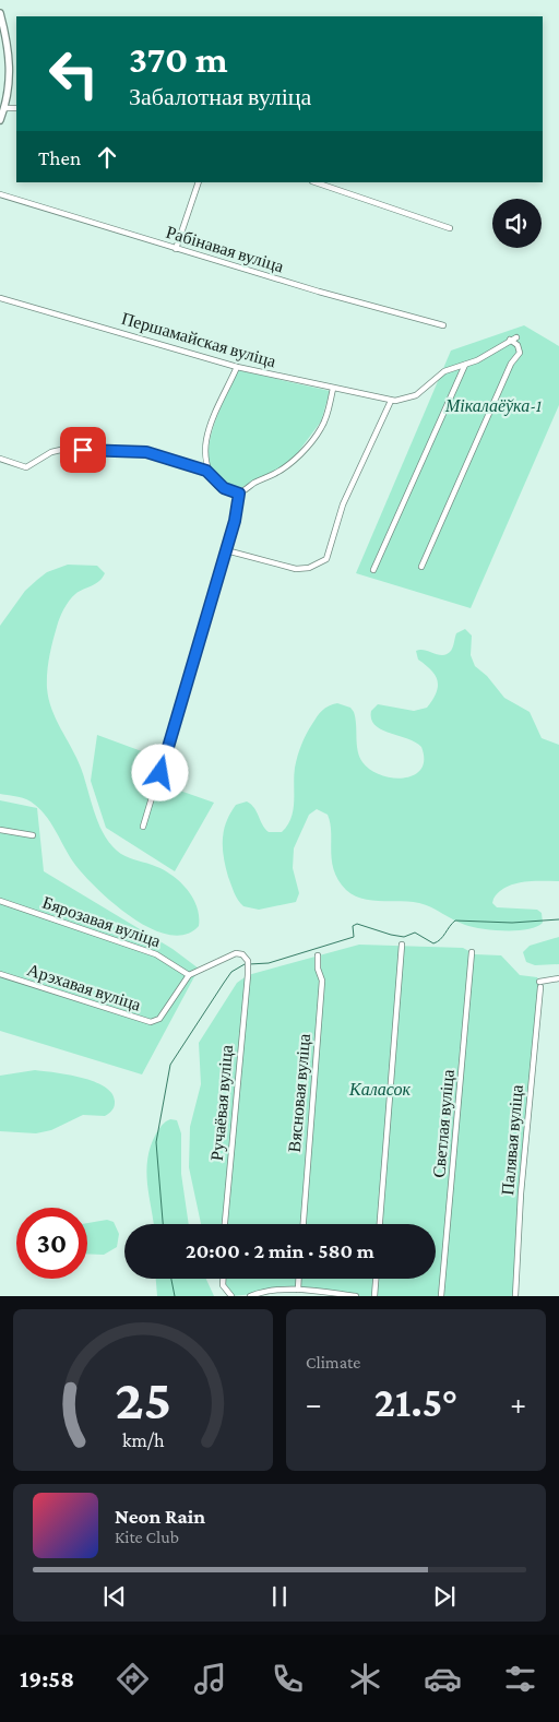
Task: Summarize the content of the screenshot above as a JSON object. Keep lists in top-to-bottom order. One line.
{"streets":{"street":["Рабінавая вуліца","Першамайская вуліца","Бярозавая вуліца","Арэхавая вуліца","Вясновая вуліца","Ручаёвая вуліца","Светлая вуліца","Палявая вуліца"]},"crossings":[["Бярозавая вуліца","Арэхавая вуліца"],["Бярозавая вуліца","Ручаёвая вуліца"],["Арэхавая вуліца","Ручаёвая вуліца"]],"parks":["Мікалаёўка-1","Каласок"],"page":{"turn":["370 m","Забалотная вуліца"],"then":"Then","limit":"30","trip":"20:00 · 2 min · 580 m","tile":"Climate","heat":["−","21.5°","+"],"song":["Neon Rain","Kite Club"],"tabs":"19:58","gauge":["25","km/h"]}}
